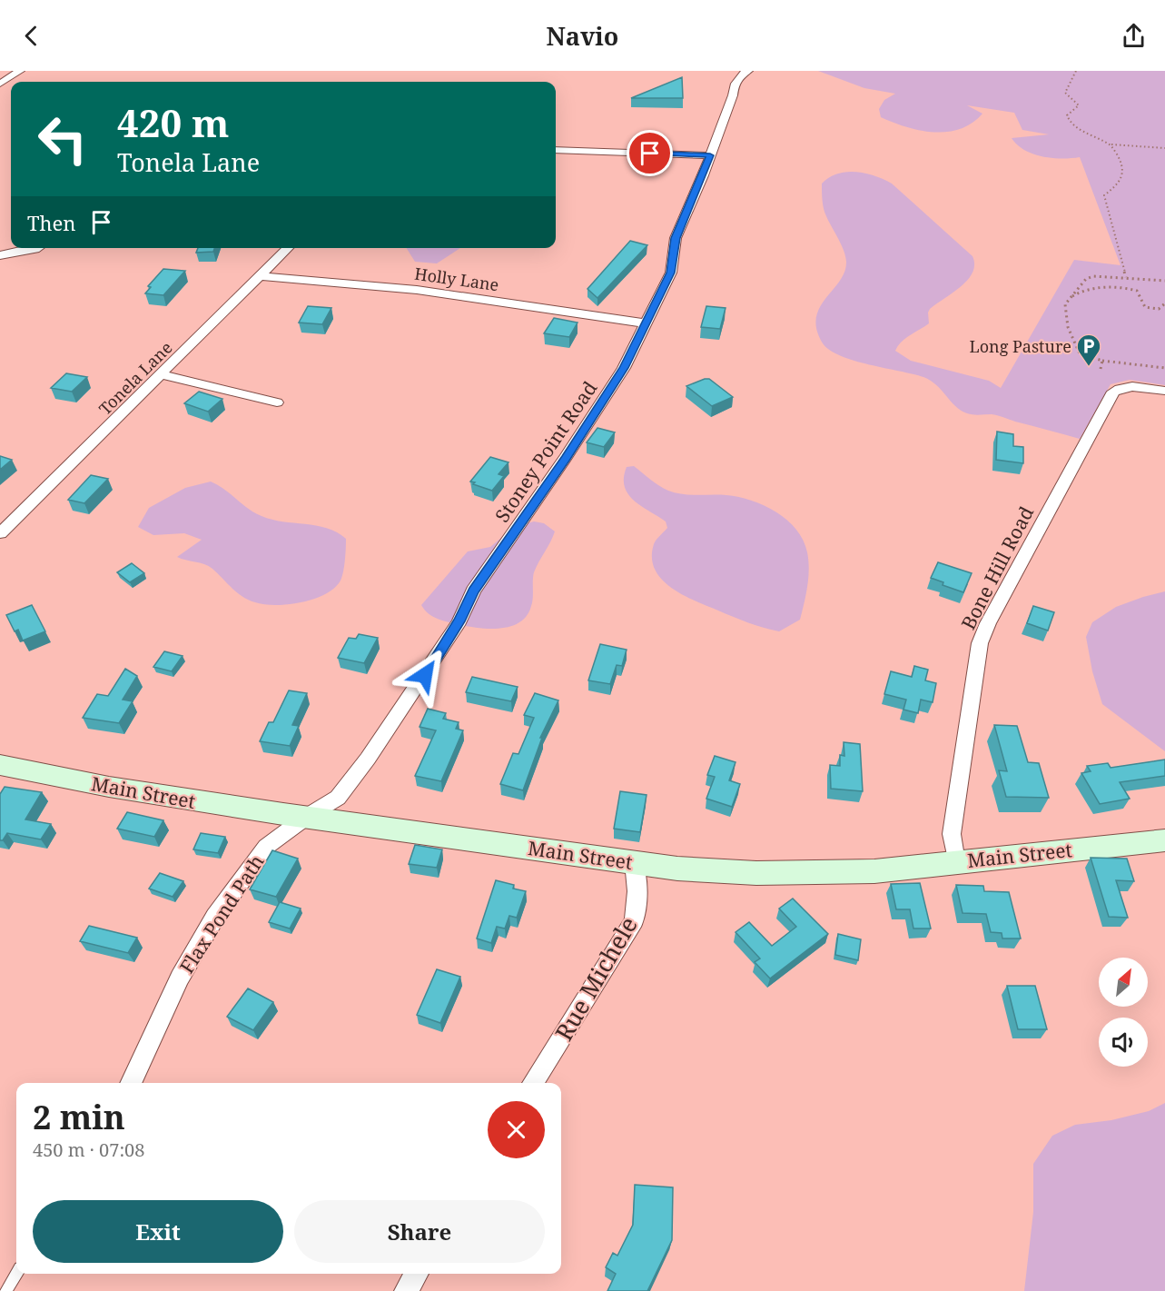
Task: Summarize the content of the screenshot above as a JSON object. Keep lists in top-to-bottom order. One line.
{"streets":{"main road":["Main Street"],"street":["Holly Lane","Tonela Lane","Stoney Point Road","Bone Hill Road","Flax Pond Path","Rue Michele"]},"crossings":[["Holly Lane","Tonela Lane"],["Holly Lane","Stoney Point Road"],["Stoney Point Road","Main Street"],["Stoney Point Road","Flax Pond Path"],["Bone Hill Road","Main Street"],["Main Street","Flax Pond Path"],["Main Street","Rue Michele"]],"places":{"parking":["Long Pasture"]},"north":"top right","page":{"header":"Navio","turn":["420 m","Tonela Lane"],"then":"Then","heading":["2 min","450 m · 07:08"],"buttons":["Exit","Share"]}}
